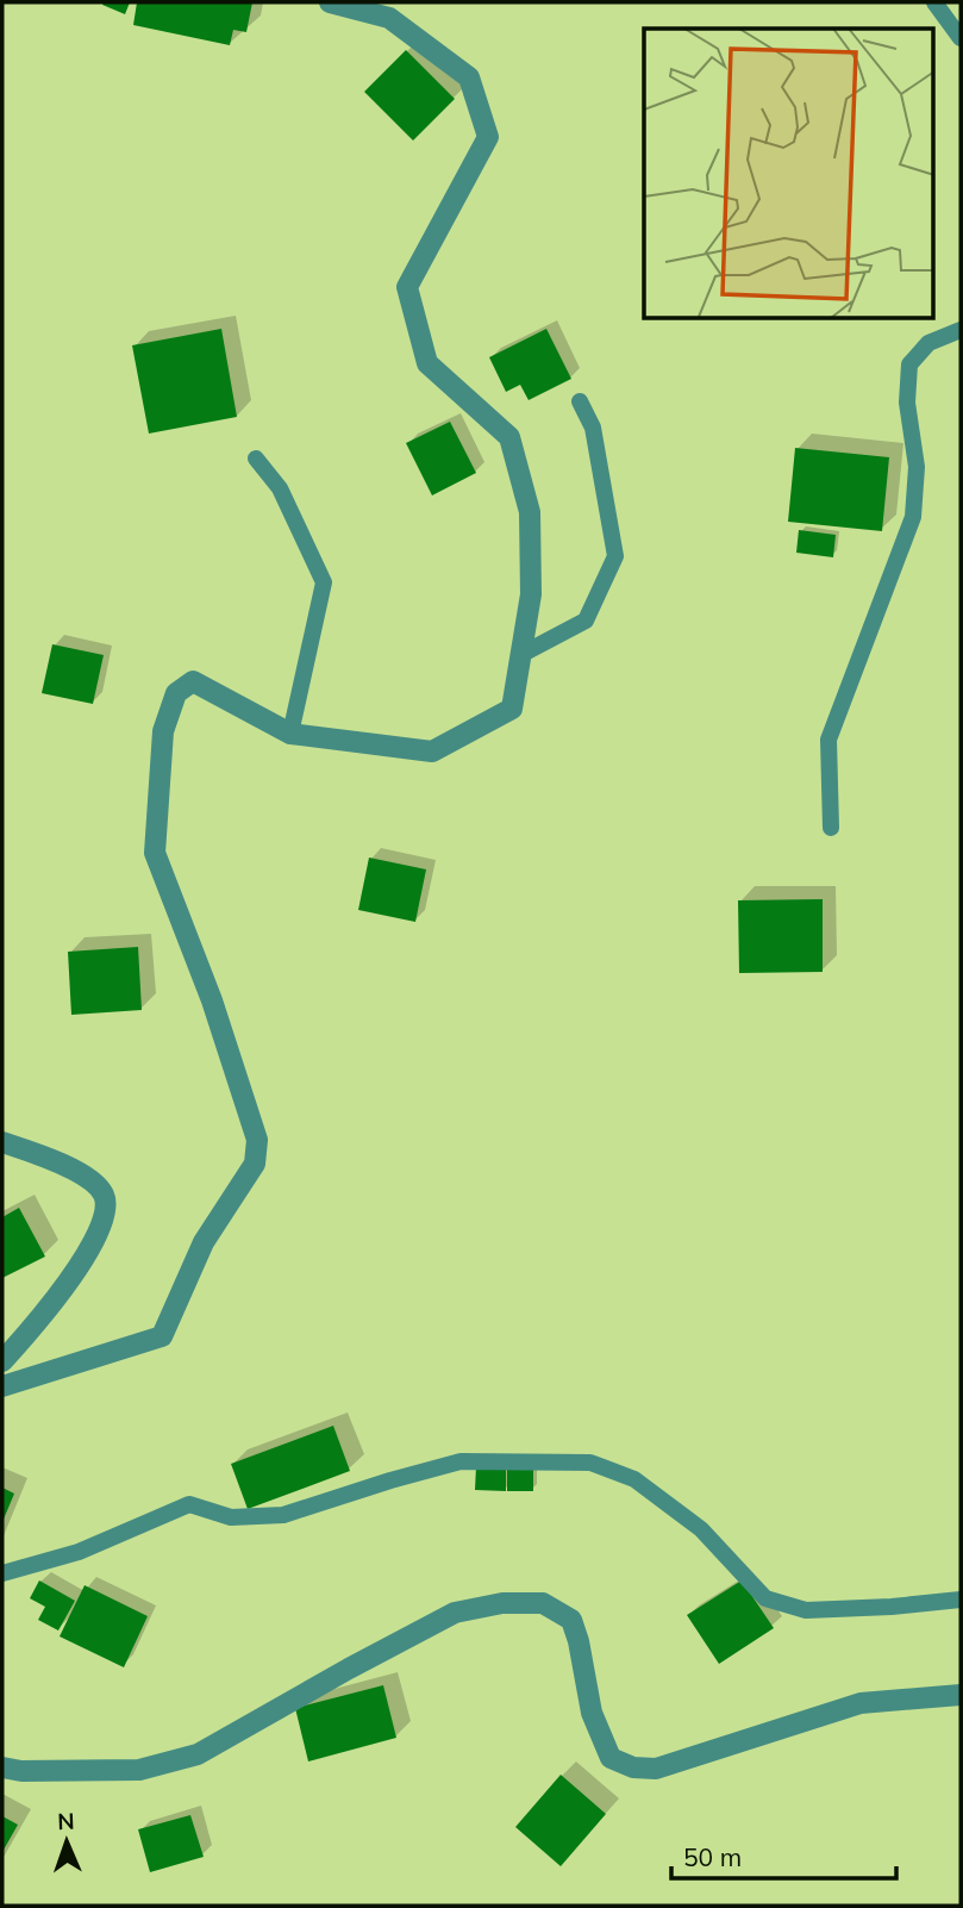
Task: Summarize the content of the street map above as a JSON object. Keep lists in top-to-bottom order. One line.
{"scale_bar":"50 m","north":"top"}
